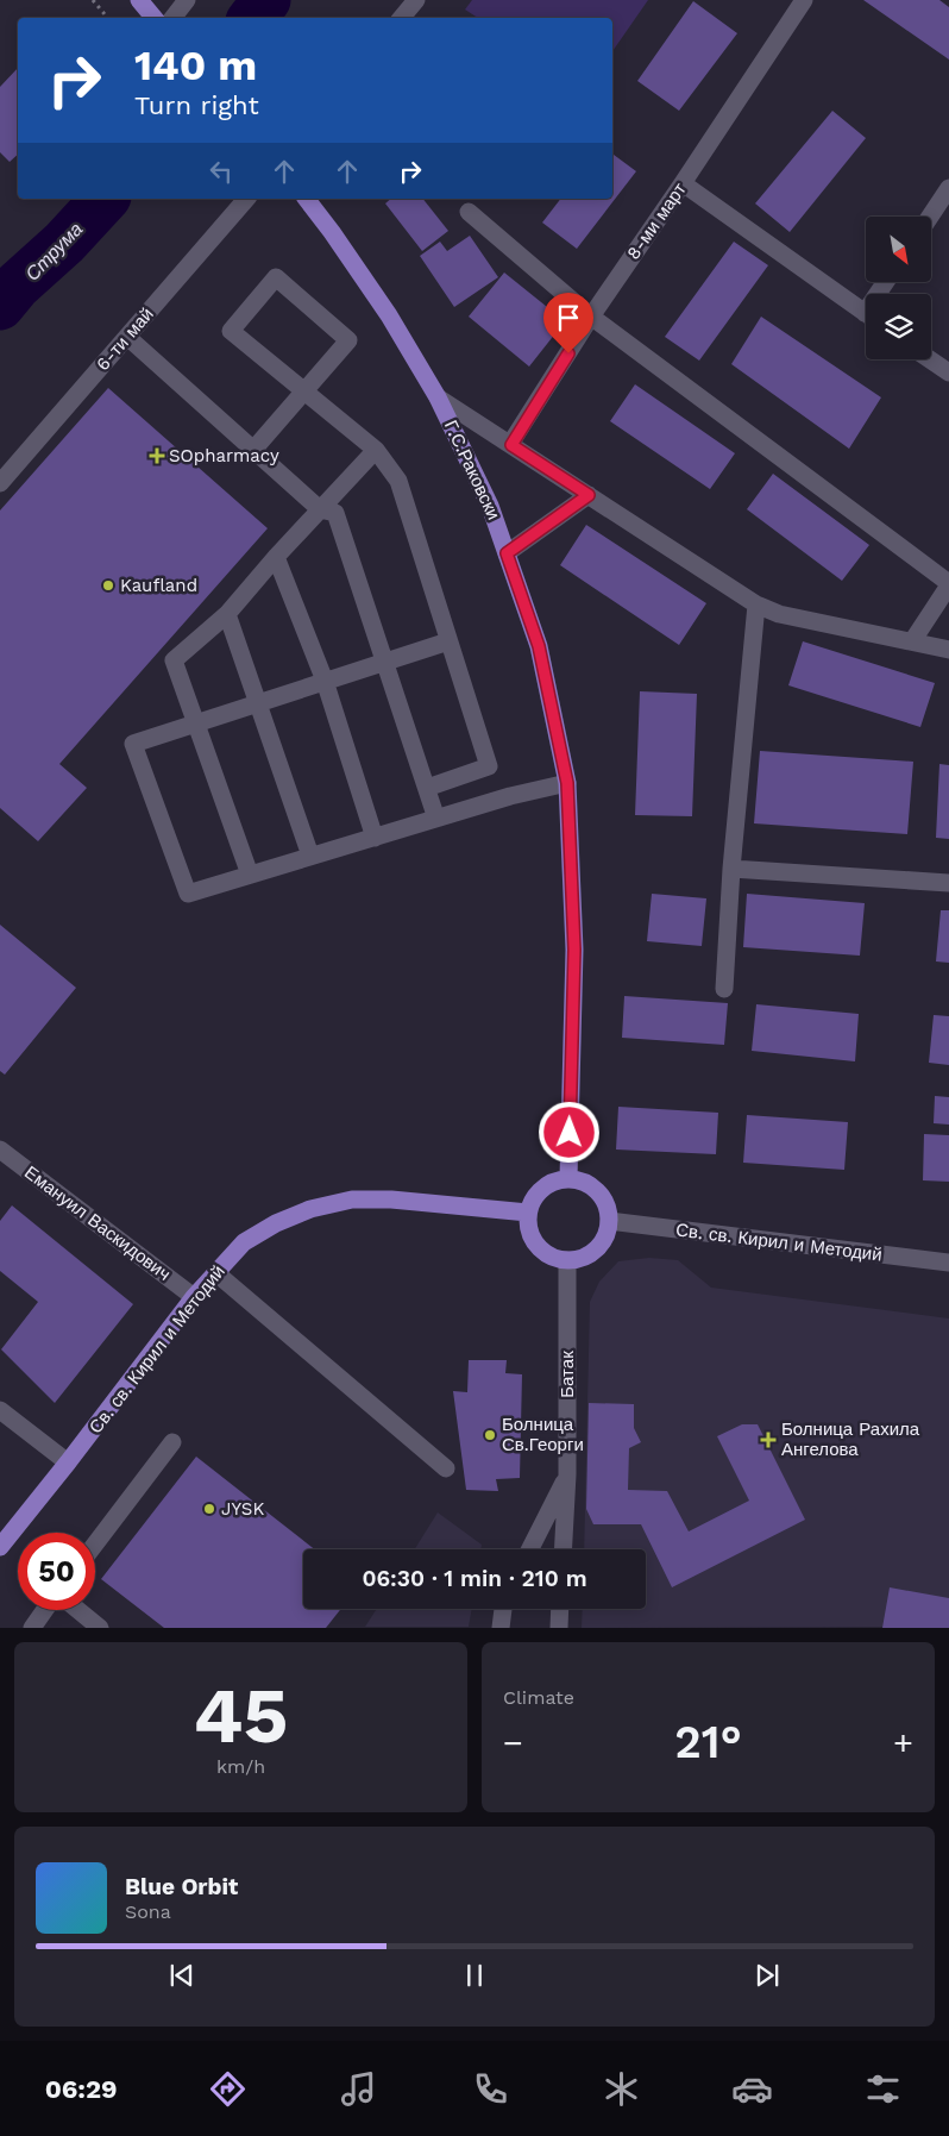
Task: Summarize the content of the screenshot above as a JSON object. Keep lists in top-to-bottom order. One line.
{"streets":{"main road":["Г.С.Раковски","Св. св. Кирил и Методий"],"street":["8-ми март","6-ти май","Емануил Васкидович","Батак"]},"crossings":[["8-ми март","Г.С.Раковски"],["Г.С.Раковски","Св. св. Кирил и Методий"],["Г.С.Раковски","Батак"],["Емануил Васкидович","Св. св. Кирил и Методий"],["Св. св. Кирил и Методий","Батак"]],"water":["Струма"],"places":{"health":["SOpharmacy","Болница Рахила Ангелова"],"other":["Kaufland","Болница Св.Георги","JYSK"]},"north":"bottom right","page":{"turn":["140 m","Turn right"],"limit":"50","trip":"06:30 · 1 min · 210 m","tile":[["45","km/h"],"Climate"],"heat":["−","21°","+"],"song":["Blue Orbit","Sona"],"tabs":"06:29"}}
